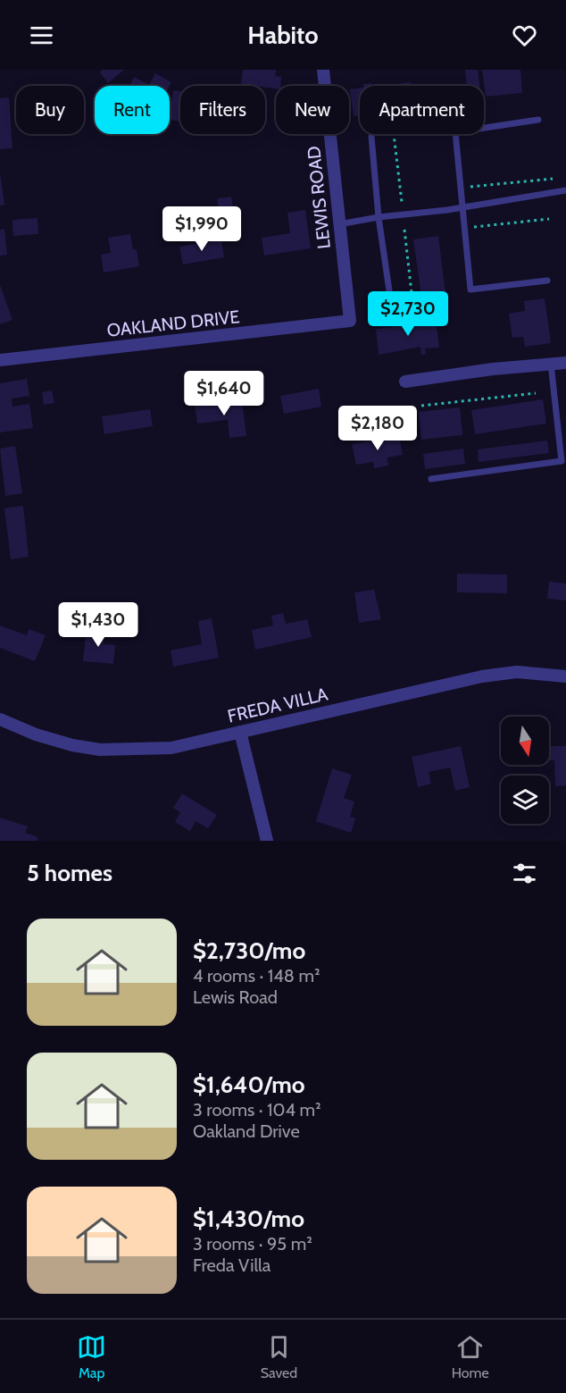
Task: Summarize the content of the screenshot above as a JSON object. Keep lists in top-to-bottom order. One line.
{"streets":{"street":["LEWIS ROAD","OAKLAND DRIVE","FREDA VILLA"]},"crossings":[["LEWIS ROAD","OAKLAND DRIVE"]],"north":"bottom","page":{"header":"Habito","chip":["Buy","Rent","Filters","New","Apartment"],"price":["$1,990","$2,730","$1,640","$2,180","$1,430"],"heading":"5 homes","list":[{"name":"$2,730/mo","note":"4 rooms · 148 m² · Lewis Road"},{"name":"$1,640/mo","note":"3 rooms · 104 m² · Oakland Drive"},{"name":"$1,430/mo","note":"3 rooms · 95 m² · Freda Villa"}],"tabs":["Map","Saved","Home"]}}
